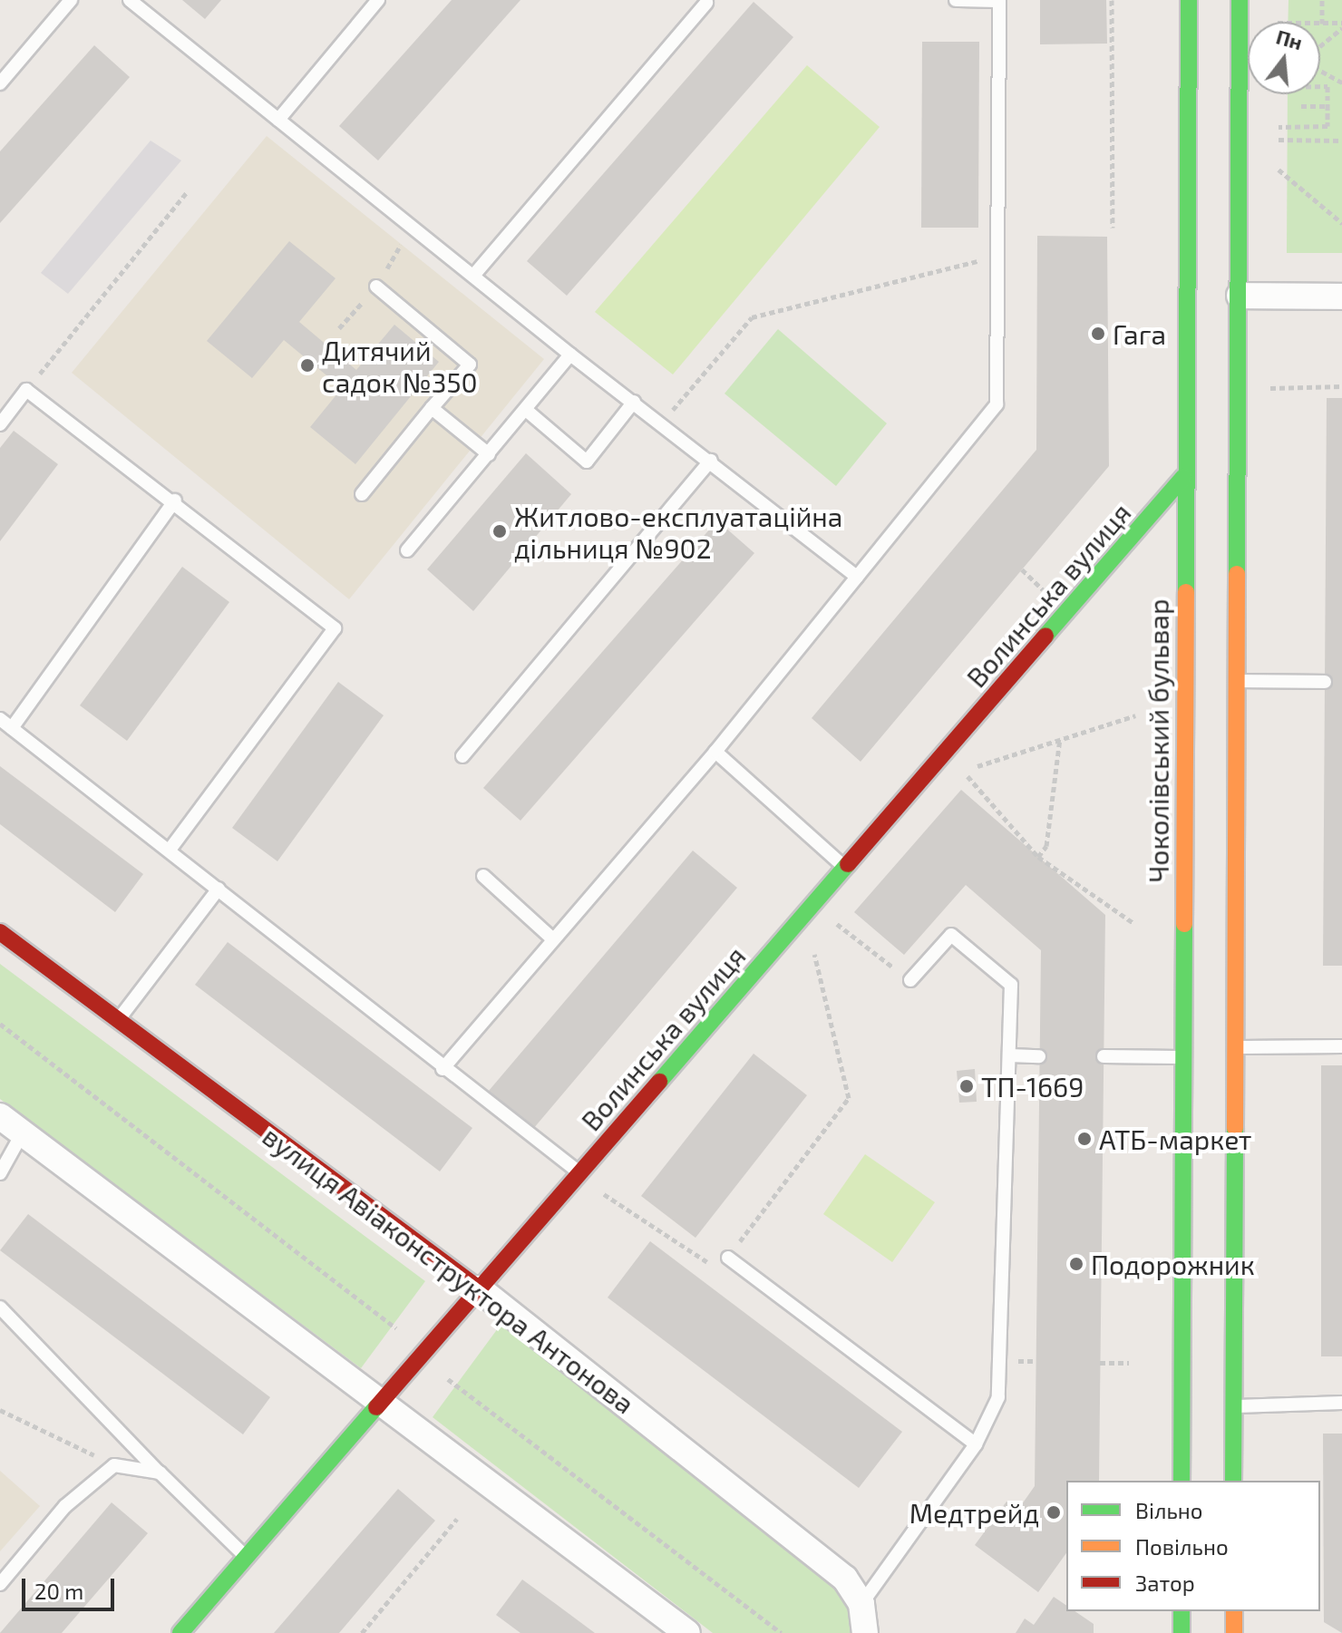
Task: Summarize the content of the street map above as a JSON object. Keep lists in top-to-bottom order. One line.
{"streets":{"main road":["Волинська вулиця","Чоколівський бульвар","вулиця Авіаконструктора Антонова"]},"crossings":[["Волинська вулиця","Чоколівський бульвар"],["Волинська вулиця","вулиця Авіаконструктора Антонова"]],"places":["Гага","Дитячий садок №350","Житлово-експлуатаційна дільниця №902","ТП-1669","АТБ-маркет","Подорожник","Медтрейд"],"legend":["Вільно","Повільно","Затор"],"scale_bar":"20 m","north":"top"}
